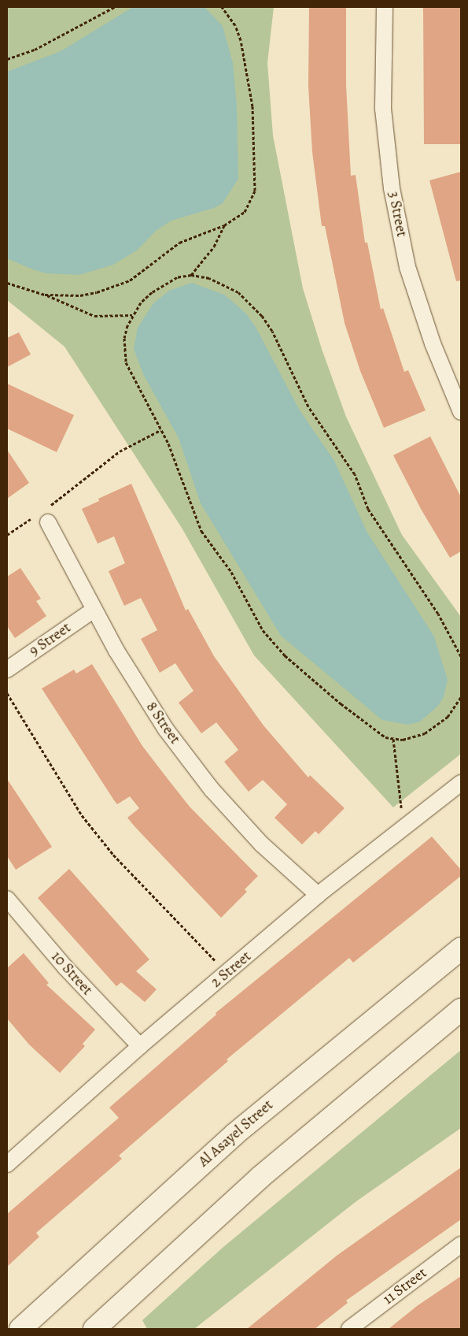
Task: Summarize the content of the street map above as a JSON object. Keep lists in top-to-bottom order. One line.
{"streets":{"main road":["Al Asayel Street"],"street":["3 Street","9 Street","8 Street","2 Street","10 Street","11 Street"]},"crossings":[["9 Street","8 Street"],["8 Street","2 Street"],["2 Street","10 Street"]]}
